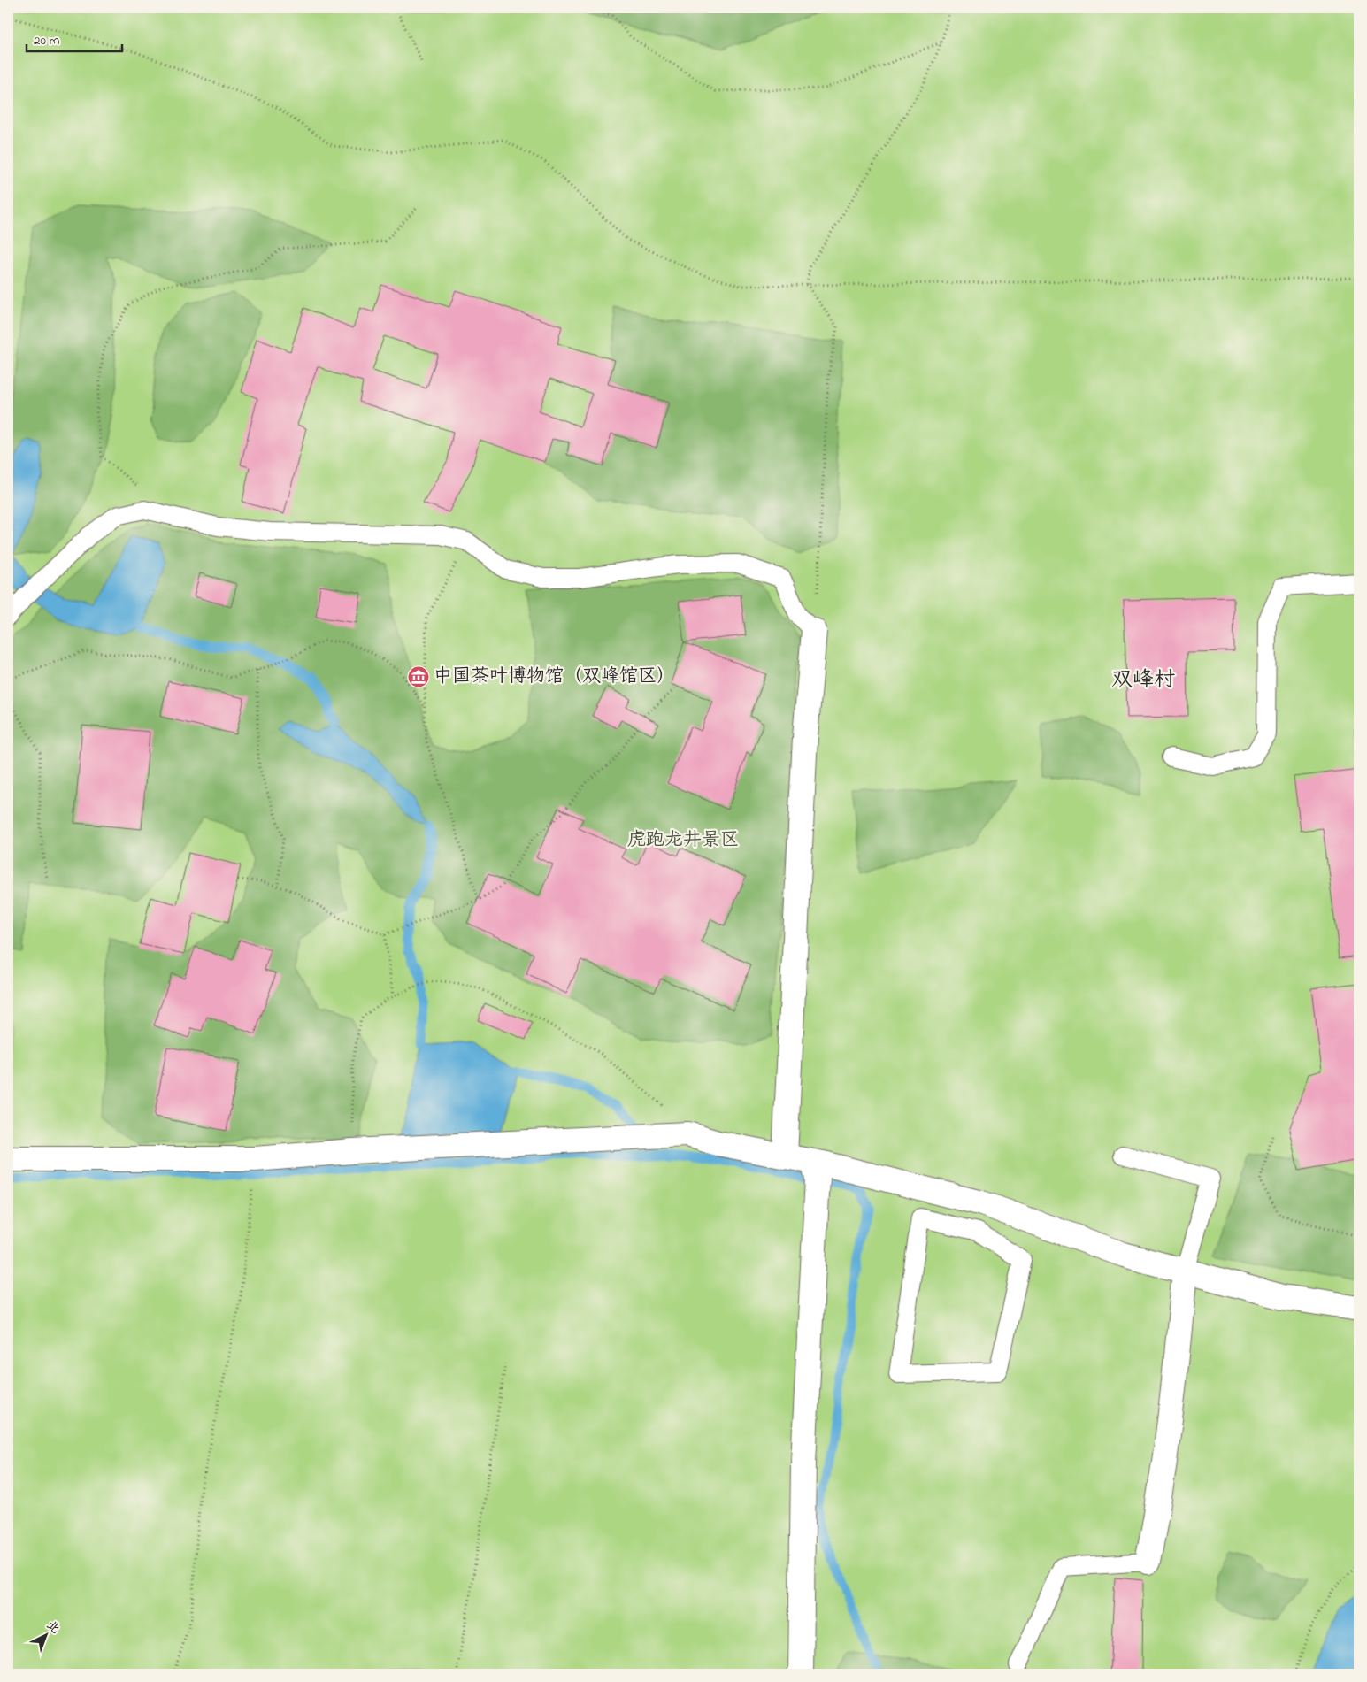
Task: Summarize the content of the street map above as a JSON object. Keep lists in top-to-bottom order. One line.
{"districts":["双峰村"],"parks":["虎跑龙井景区"],"places":{"museum":["中国茶叶博物馆（双峰馆区）"]},"scale_bar":"20 m","north":"top right"}
